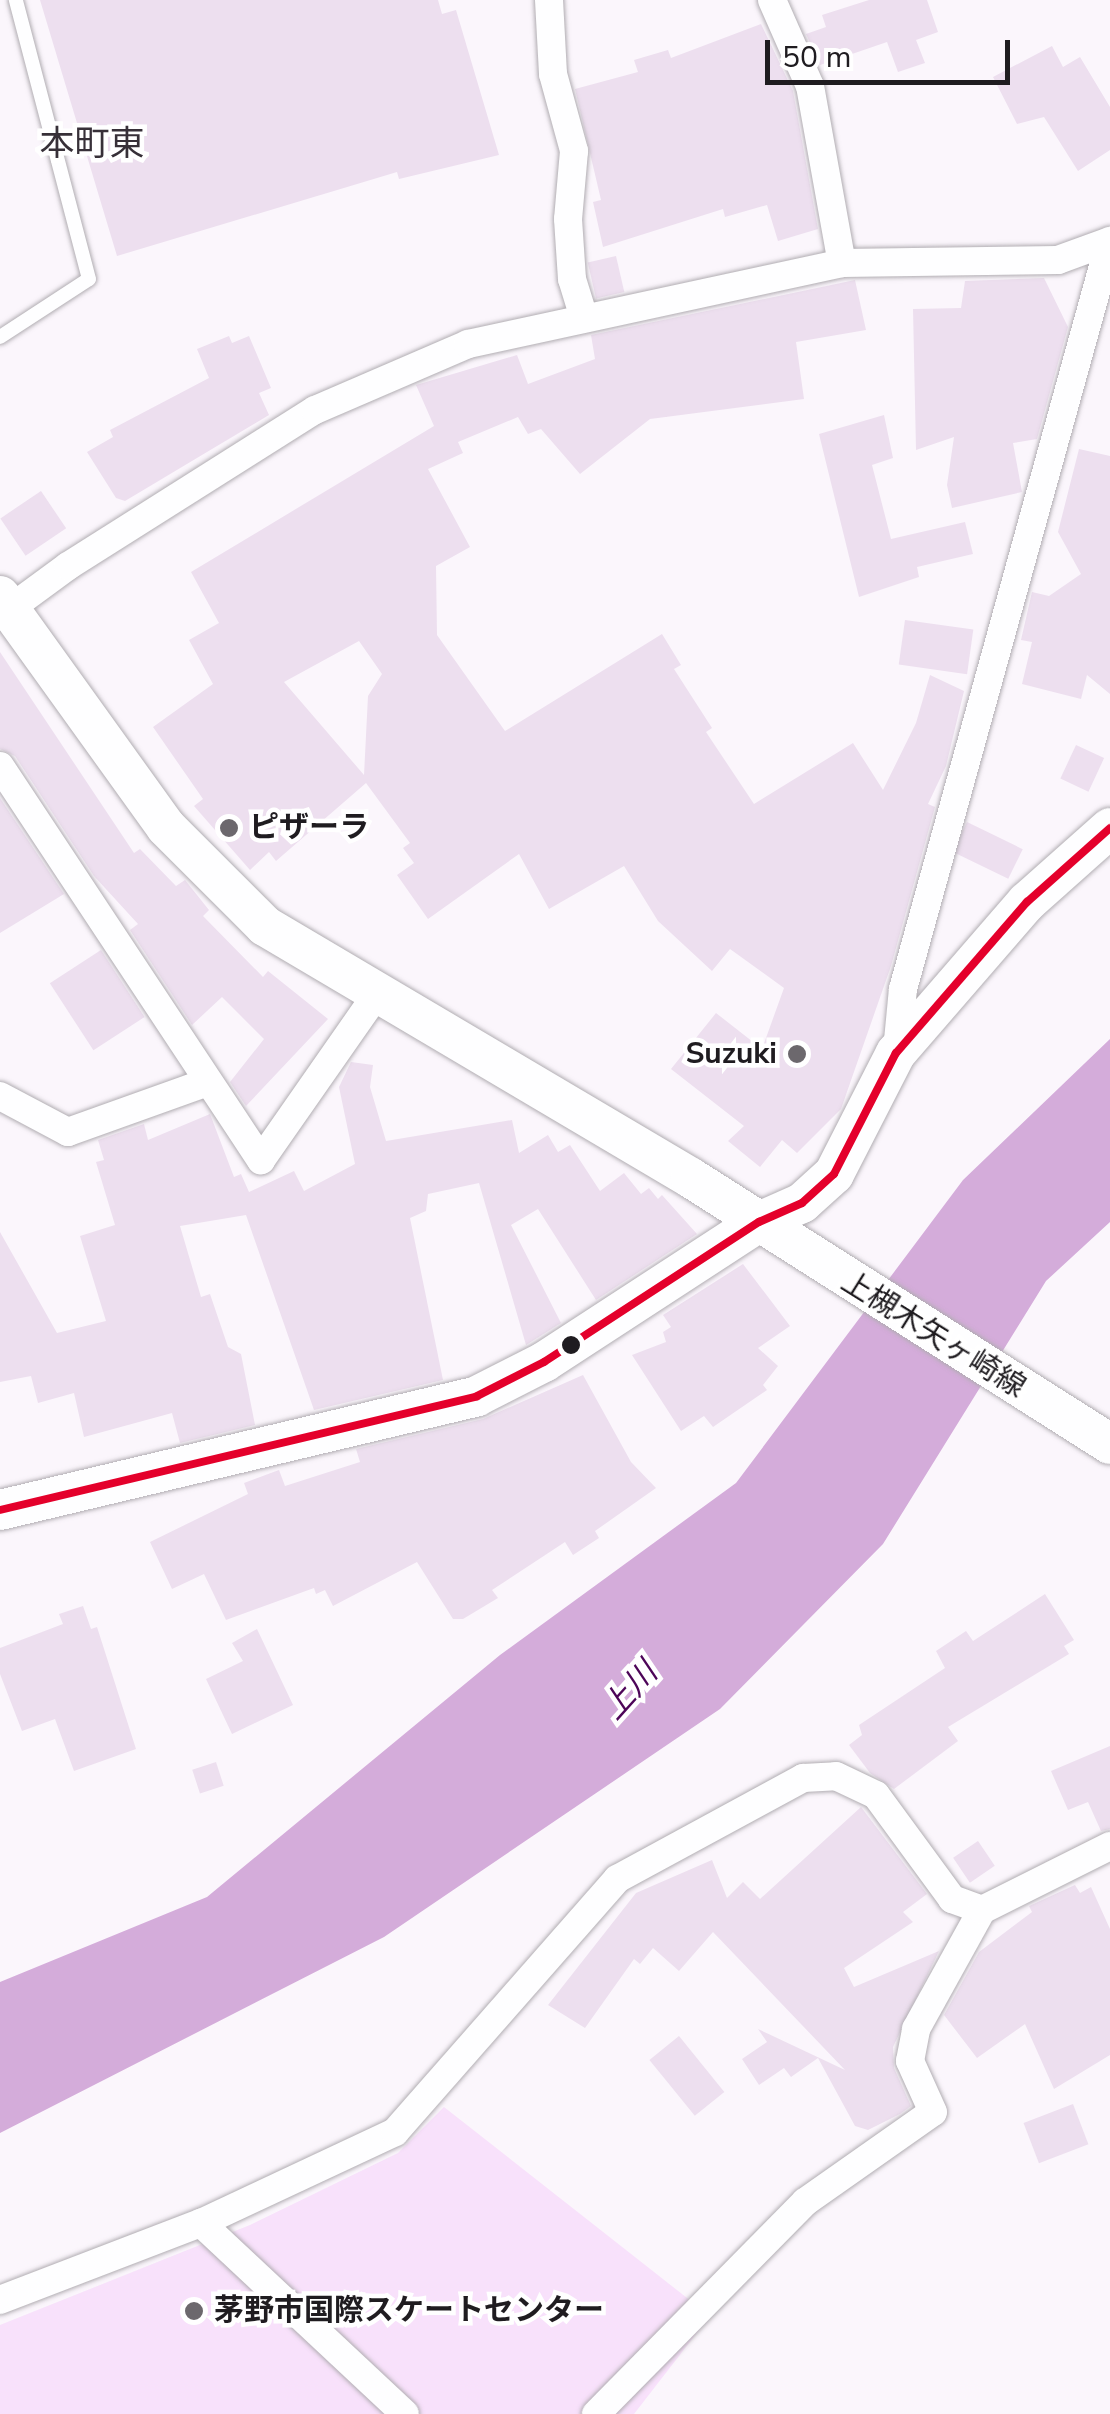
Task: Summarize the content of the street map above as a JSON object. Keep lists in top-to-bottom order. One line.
{"streets":{"main road":["上槻木矢ヶ崎線"]},"districts":["本町東"],"water":["上川"],"places":["ピザーラ","Suzuki","茅野市国際スケートセンター"],"scale_bar":"50 m"}
